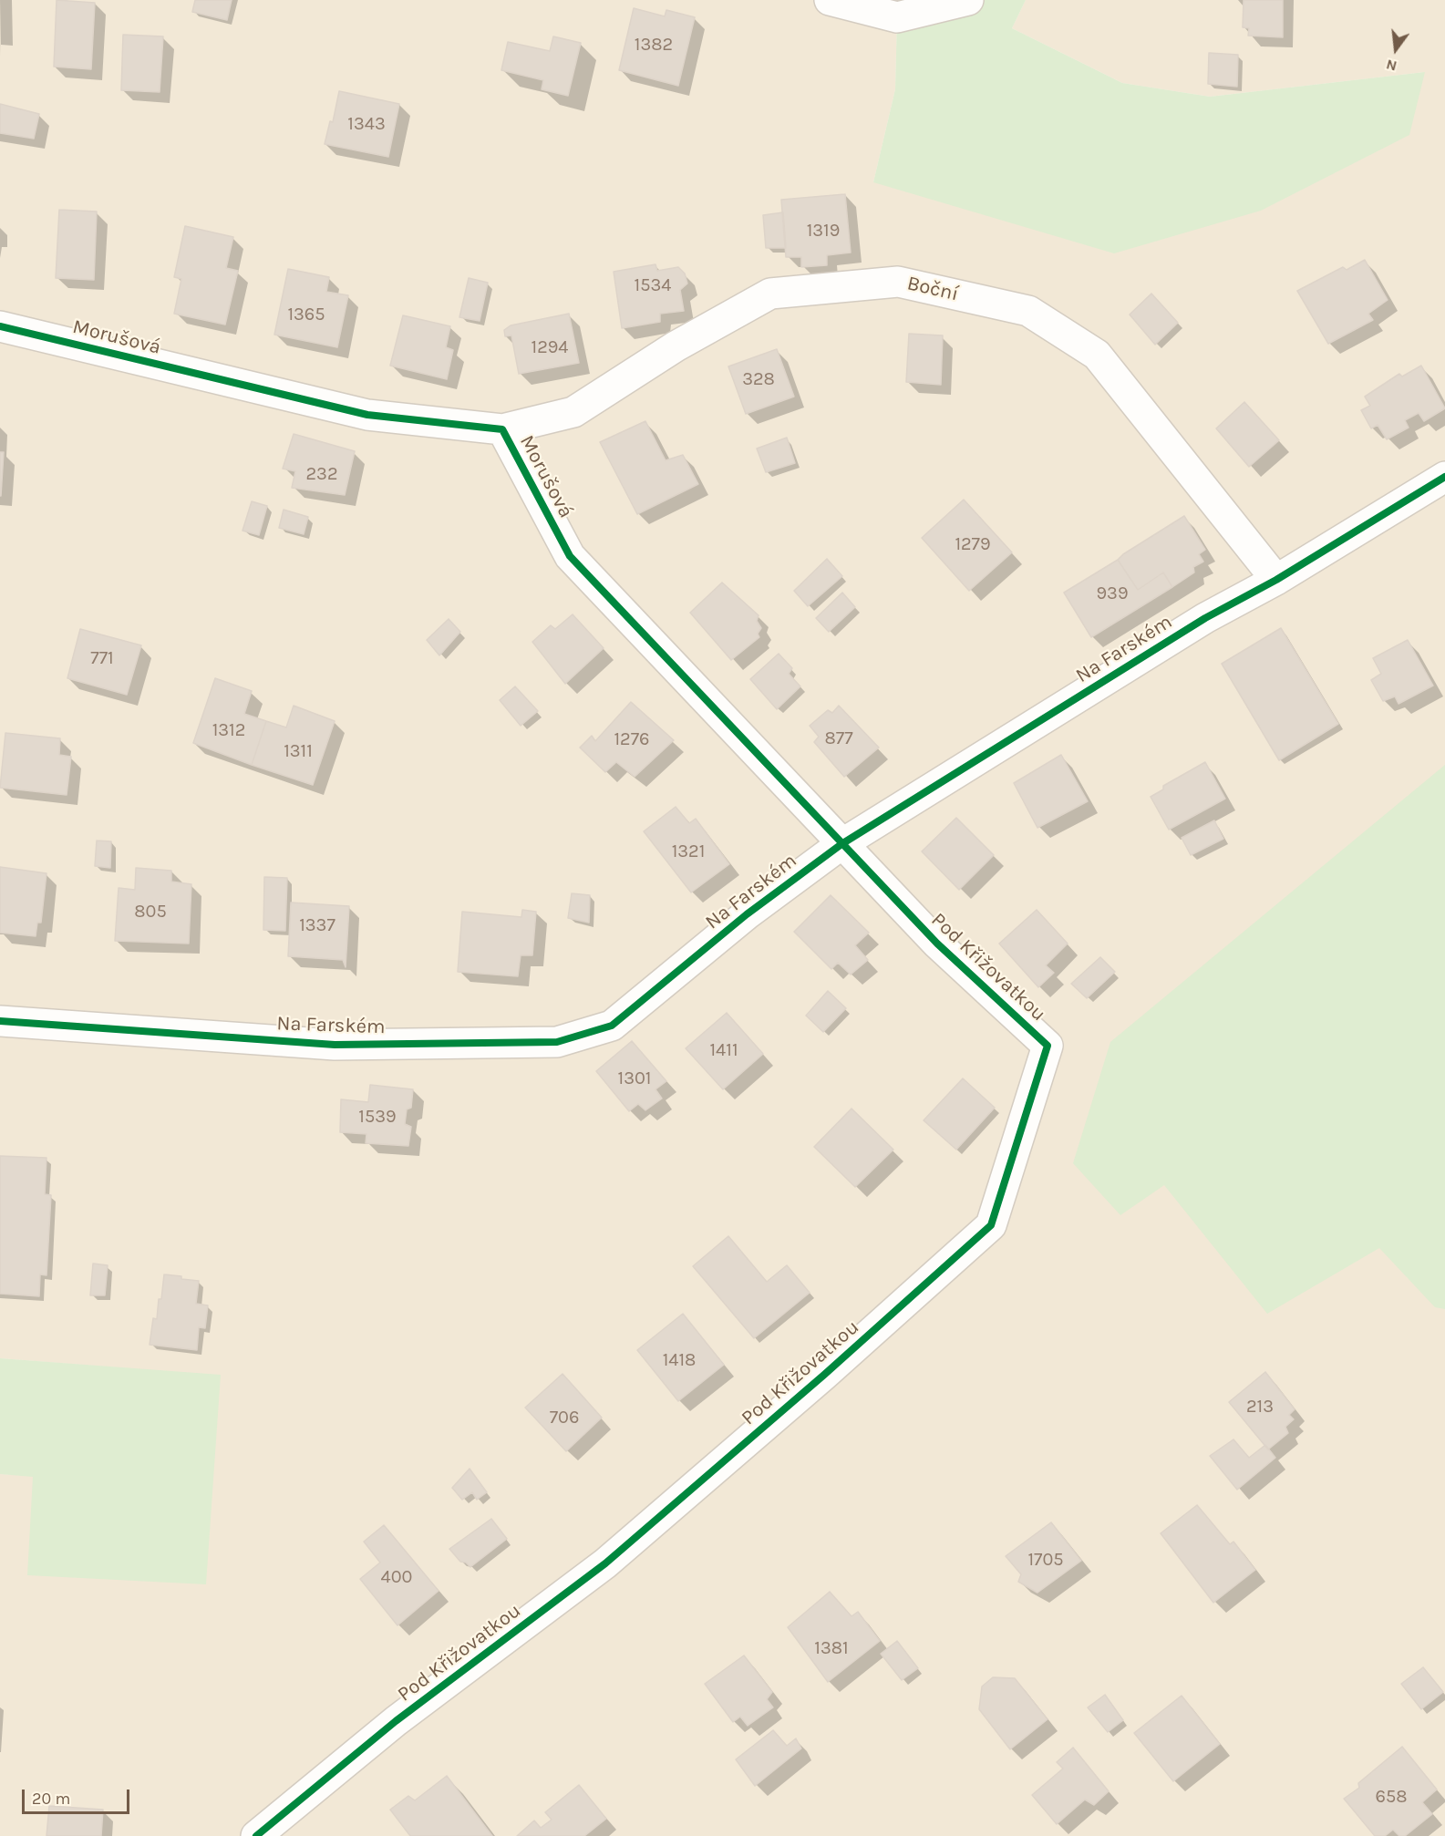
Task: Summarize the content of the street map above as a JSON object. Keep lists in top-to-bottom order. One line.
{"streets":{"street":["Boční","Morušová","Na Farském","Pod Křižovatkou"]},"crossings":[["Boční","Morušová"],["Boční","Na Farském"],["Morušová","Na Farském"],["Morušová","Pod Křižovatkou"],["Na Farském","Pod Křižovatkou"]],"house_numbers":["1382","1343","1319","1534","1365","1294","328","232","1279","939","771","1312","877","1276","1311","1321","805","1337","1411","1301","1539","1418","213","706","1705","400","1381","658"],"scale_bar":"20 m","north":"bottom"}
